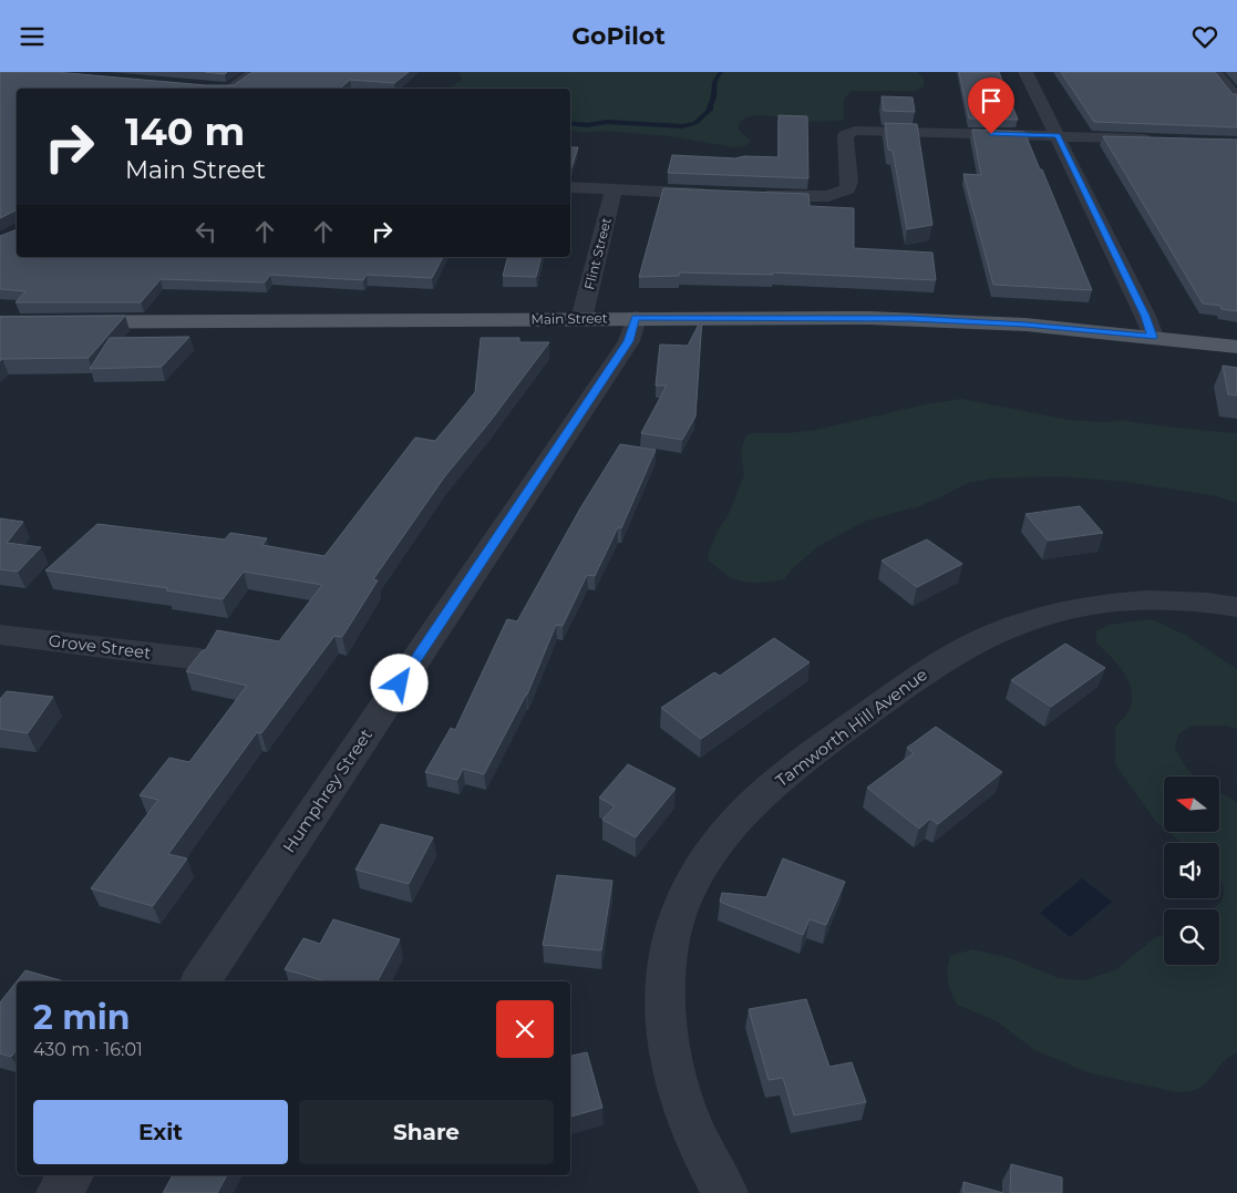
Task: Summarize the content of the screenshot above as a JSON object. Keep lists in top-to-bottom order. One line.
{"streets":{"main road":["Main Street"],"street":["Flint Street","Grove Street","Tamworth Hill Avenue","Humphrey Street"]},"crossings":[["Flint Street","Main Street"],["Main Street","Humphrey Street"]],"north":"left","page":{"header":"GoPilot","turn":["140 m","Main Street"],"heading":["2 min","430 m · 16:01"],"buttons":["Exit","Share"]}}
